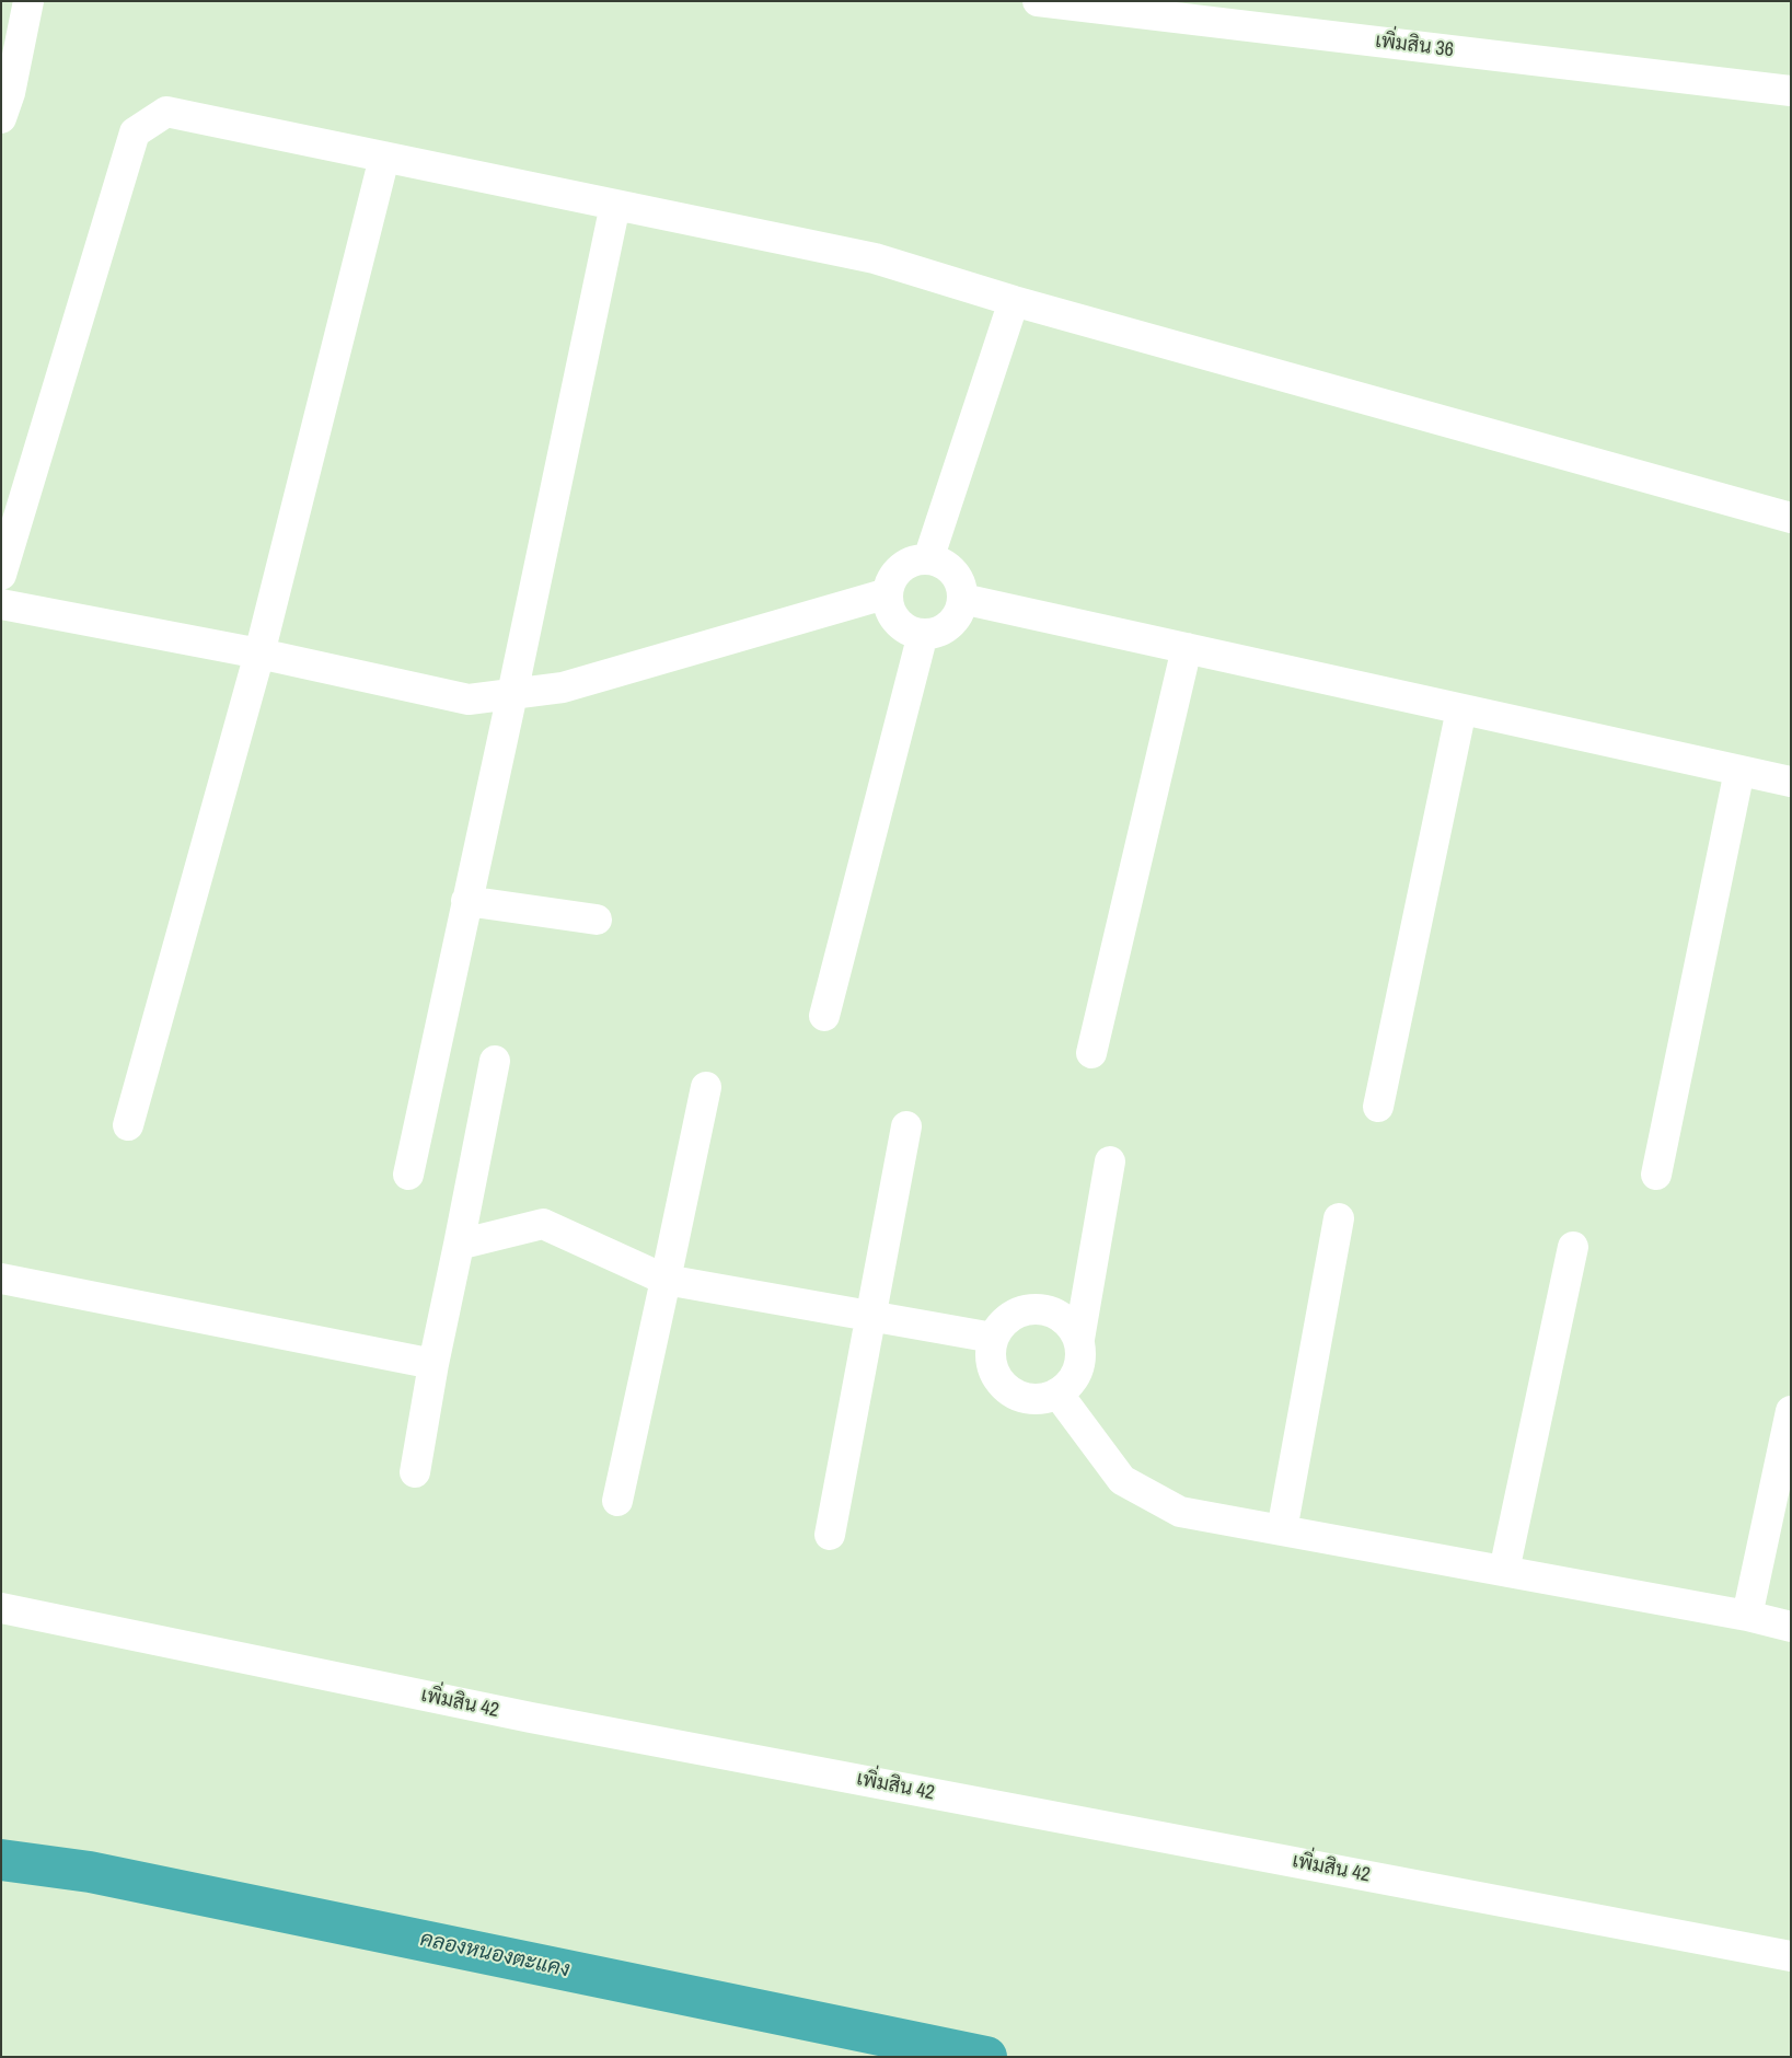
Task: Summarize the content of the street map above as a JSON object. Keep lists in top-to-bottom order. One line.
{"streets":{"street":["เพิ่มสิน 36","เพิ่มสิน 42"]},"water":["คลองหนองตะแคง"]}
